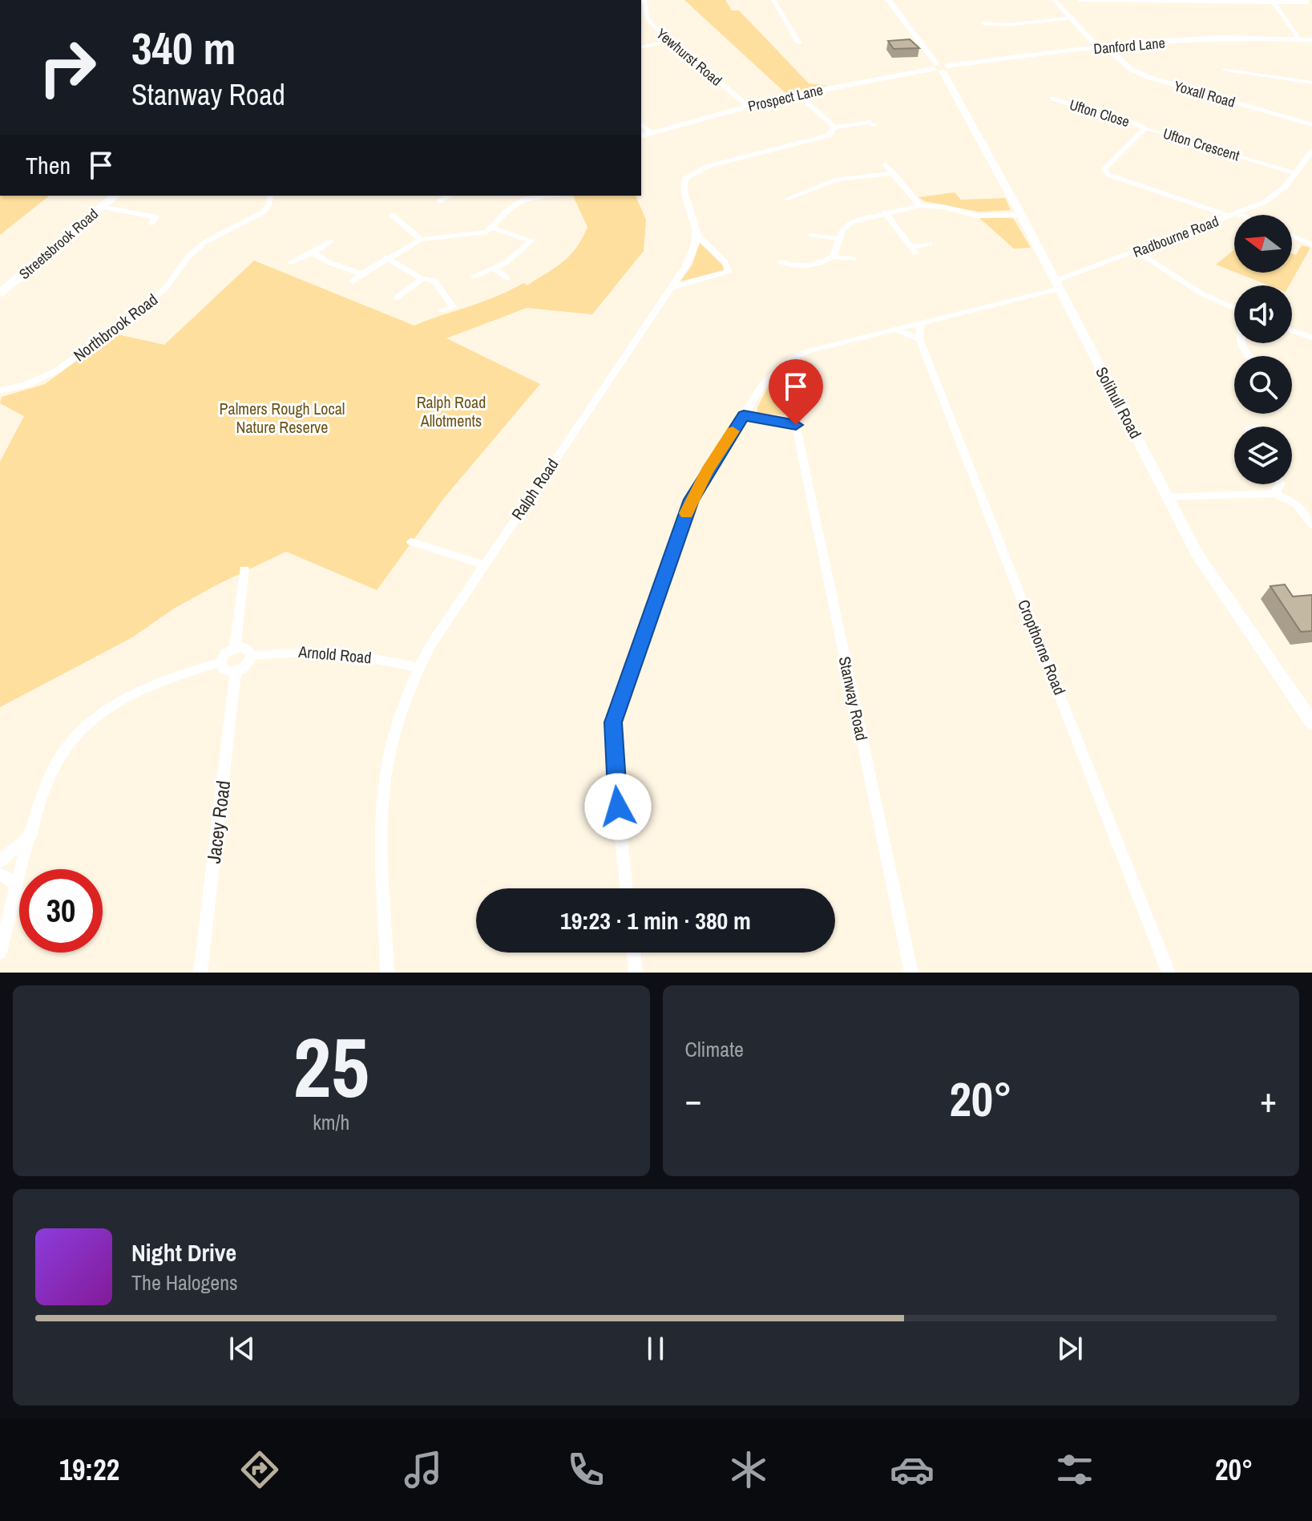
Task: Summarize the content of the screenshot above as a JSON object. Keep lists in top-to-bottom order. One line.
{"streets":{"main road":["Streetsbrook Road"],"street":["Danford Lane","Yewhurst Road","Yoxall Road","Prospect Lane","Ufton Close","Ufton Crescent","Radbourne Road","Northbrook Road","Solihull Road","Ralph Road","Cropthorne Road","Arnold Road","Stanway Road","Jacey Road"]},"crossings":[["Danford Lane","Yoxall Road"],["Danford Lane","Prospect Lane"],["Danford Lane","Solihull Road"],["Yewhurst Road","Prospect Lane"],["Prospect Lane","Solihull Road"],["Ufton Close","Ufton Crescent"],["Ufton Crescent","Radbourne Road"],["Radbourne Road","Solihull Road"],["Ralph Road","Arnold Road"],["Arnold Road","Jacey Road"]],"parks":["Ralph Road Allotments","Palmers Rough Local Nature Reserve"],"north":"left","page":{"turn":["340 m","Stanway Road"],"then":"Then","limit":"30","trip":"19:23 · 1 min · 380 m","tile":[["25","km/h"],"Climate"],"heat":["−","20°","+"],"song":["Night Drive","The Halogens"],"tabs":["19:22","20°"]}}
